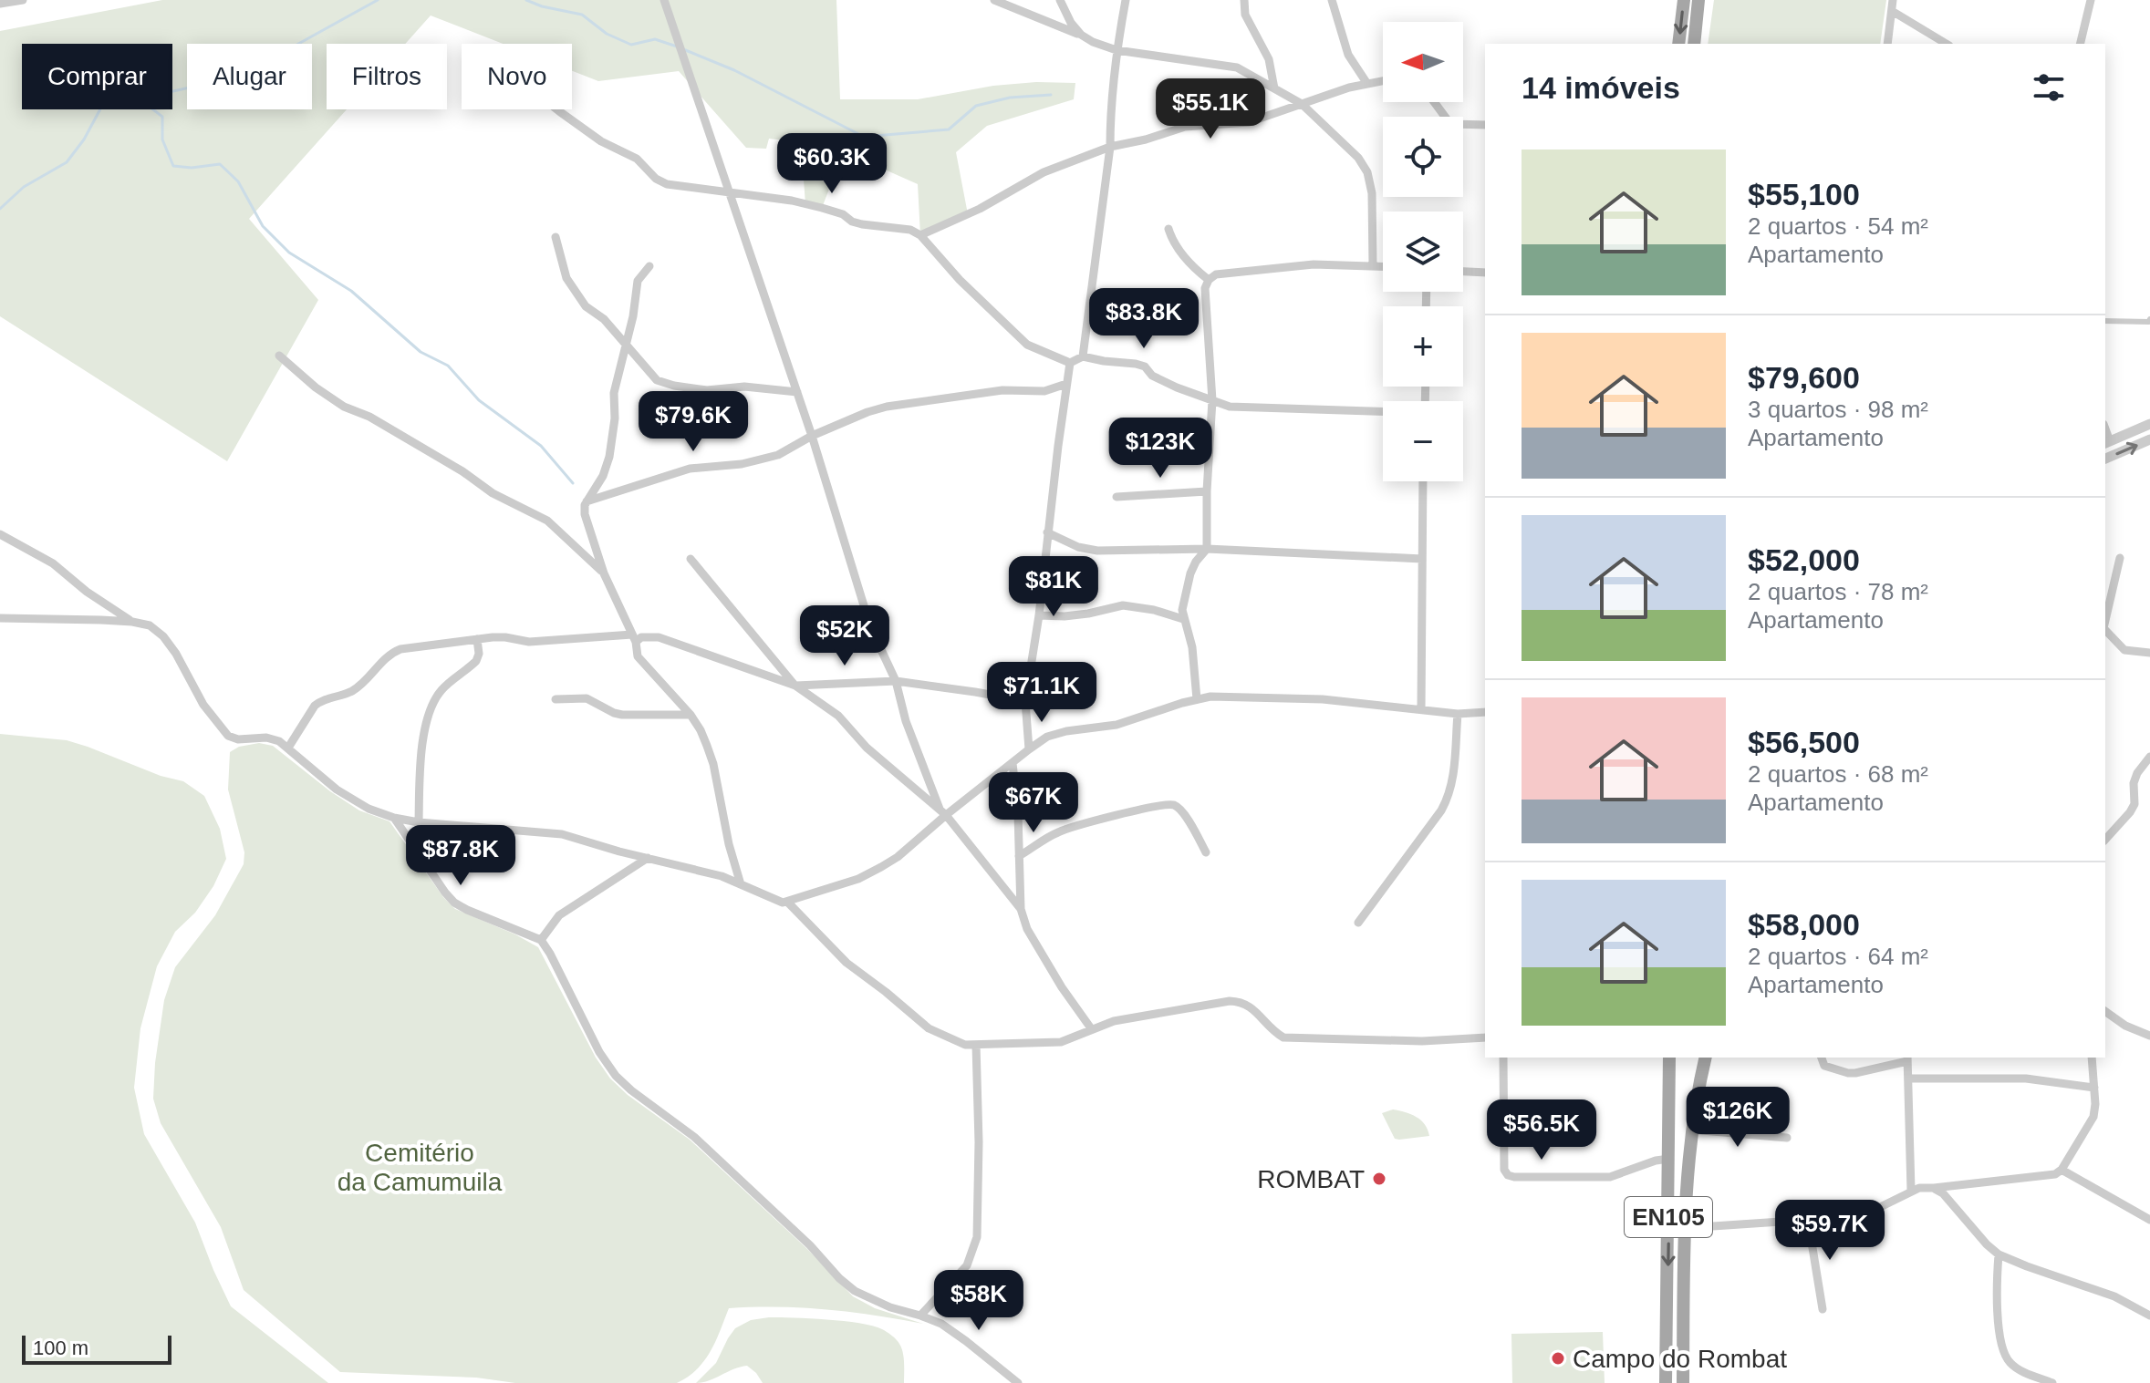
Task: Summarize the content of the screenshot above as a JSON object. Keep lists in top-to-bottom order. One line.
{"streets":{"main road":["EN105"]},"parks":["Cemitério da Camumuila"],"places":["ROMBAT","Campo do Rombat"],"scale_bar":"100 m","north":"left","page":{"map_buttons":["+","−"],"chip":["Comprar","Alugar","Filtros","Novo"],"heading":"14 imóveis","price":["$55.1K","$60.3K","$83.8K","$79.6K","$123K","$81K","$52K","$71.1K","$67K","$87.8K","$126K","$56.5K","$59.7K","$58K"],"list":[{"name":"$55,100","note":"2 quartos · 54 m² · Apartamento"},{"name":"$79,600","note":"3 quartos · 98 m² · Apartamento"},{"name":"$52,000","note":"2 quartos · 78 m² · Apartamento"},{"name":"$56,500","note":"2 quartos · 68 m² · Apartamento"},{"name":"$58,000","note":"2 quartos · 64 m² · Apartamento"}],"scale":"100 m"}}
